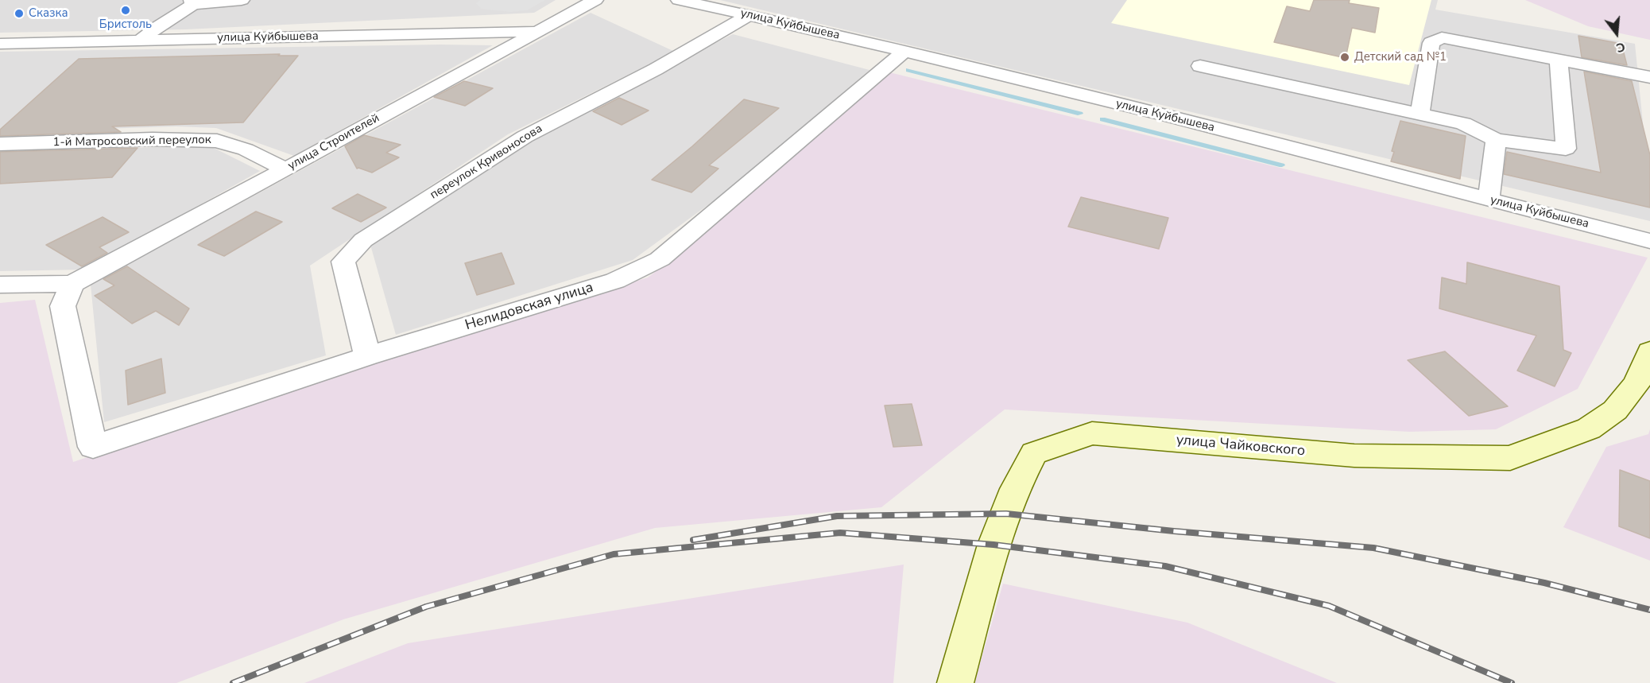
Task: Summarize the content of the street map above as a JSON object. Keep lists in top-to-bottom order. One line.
{"streets":{"street":["улица Куйбышева","1-й Матросовский переулок","улица Строителей","переулок Кривоносова","Нелидовская улица","улица Чайковского"]},"crossings":[["улица Куйбышева","улица Строителей"],["улица Куйбышева","переулок Кривоносова"],["улица Куйбышева","Нелидовская улица"],["1-й Матросовский переулок","улица Строителей"],["улица Строителей","Нелидовская улица"],["переулок Кривоносова","Нелидовская улица"]],"places":["Бристоль","Сказка","Детский сад №1"],"north":"bottom"}
